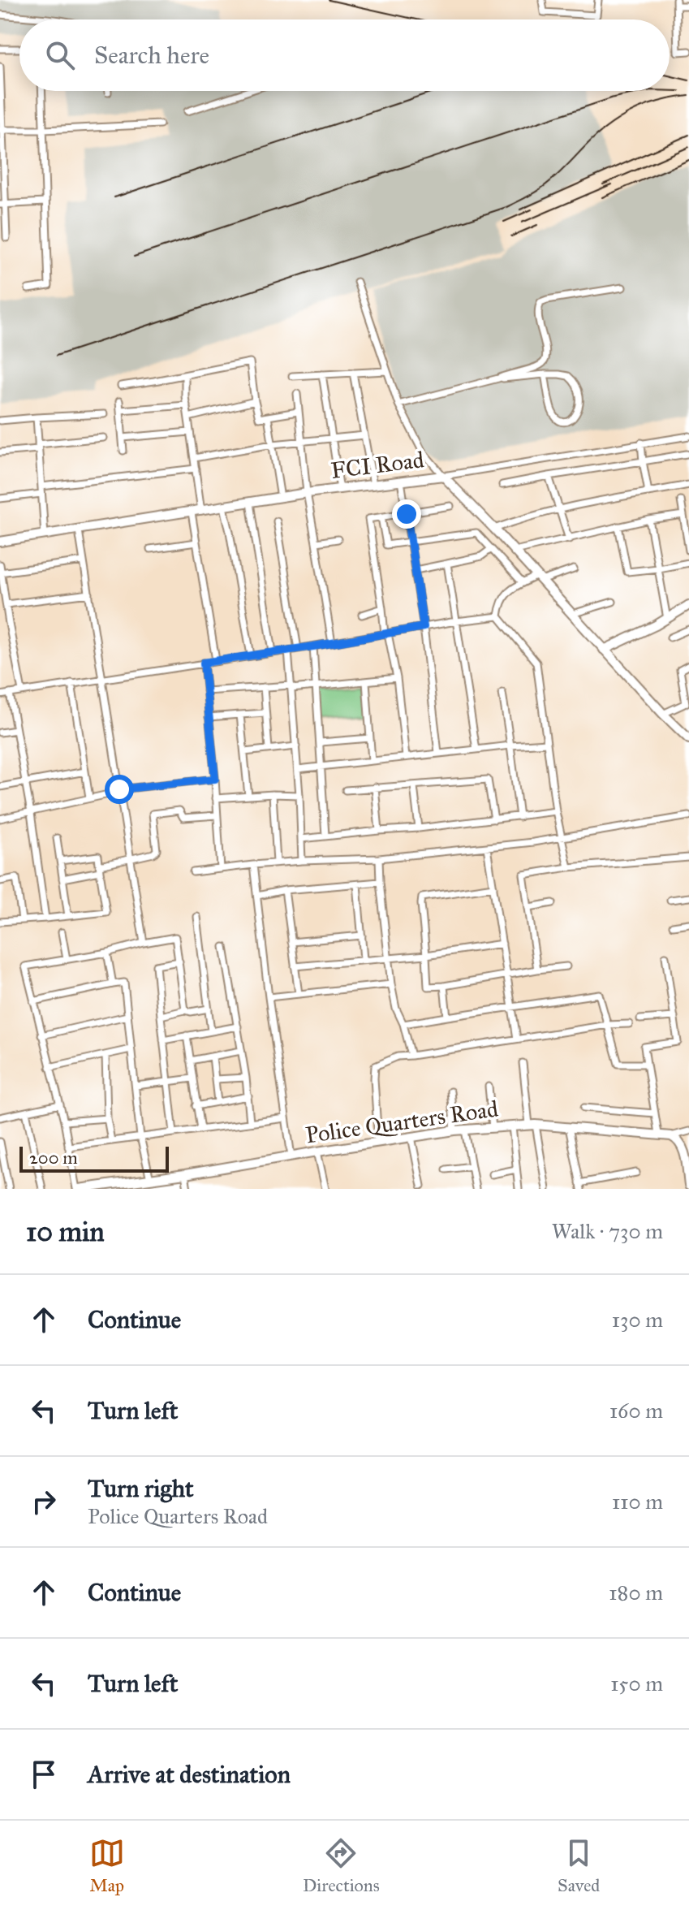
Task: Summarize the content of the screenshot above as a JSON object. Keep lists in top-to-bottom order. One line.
{"streets":{"street":["FCI Road","Police Quarters Road"]},"scale_bar":"200 m","page":{"search":"Search here","scale":"200 m","heading":["10 min","Walk · 730 m"],"list":[["Continue","130 m"],["Turn left","160 m"],["Turn right","Police Quarters Road","110 m"],["Continue","180 m"],["Turn left","150 m"],"Arrive at destination"],"nav":["Map","Directions","Saved"]}}
